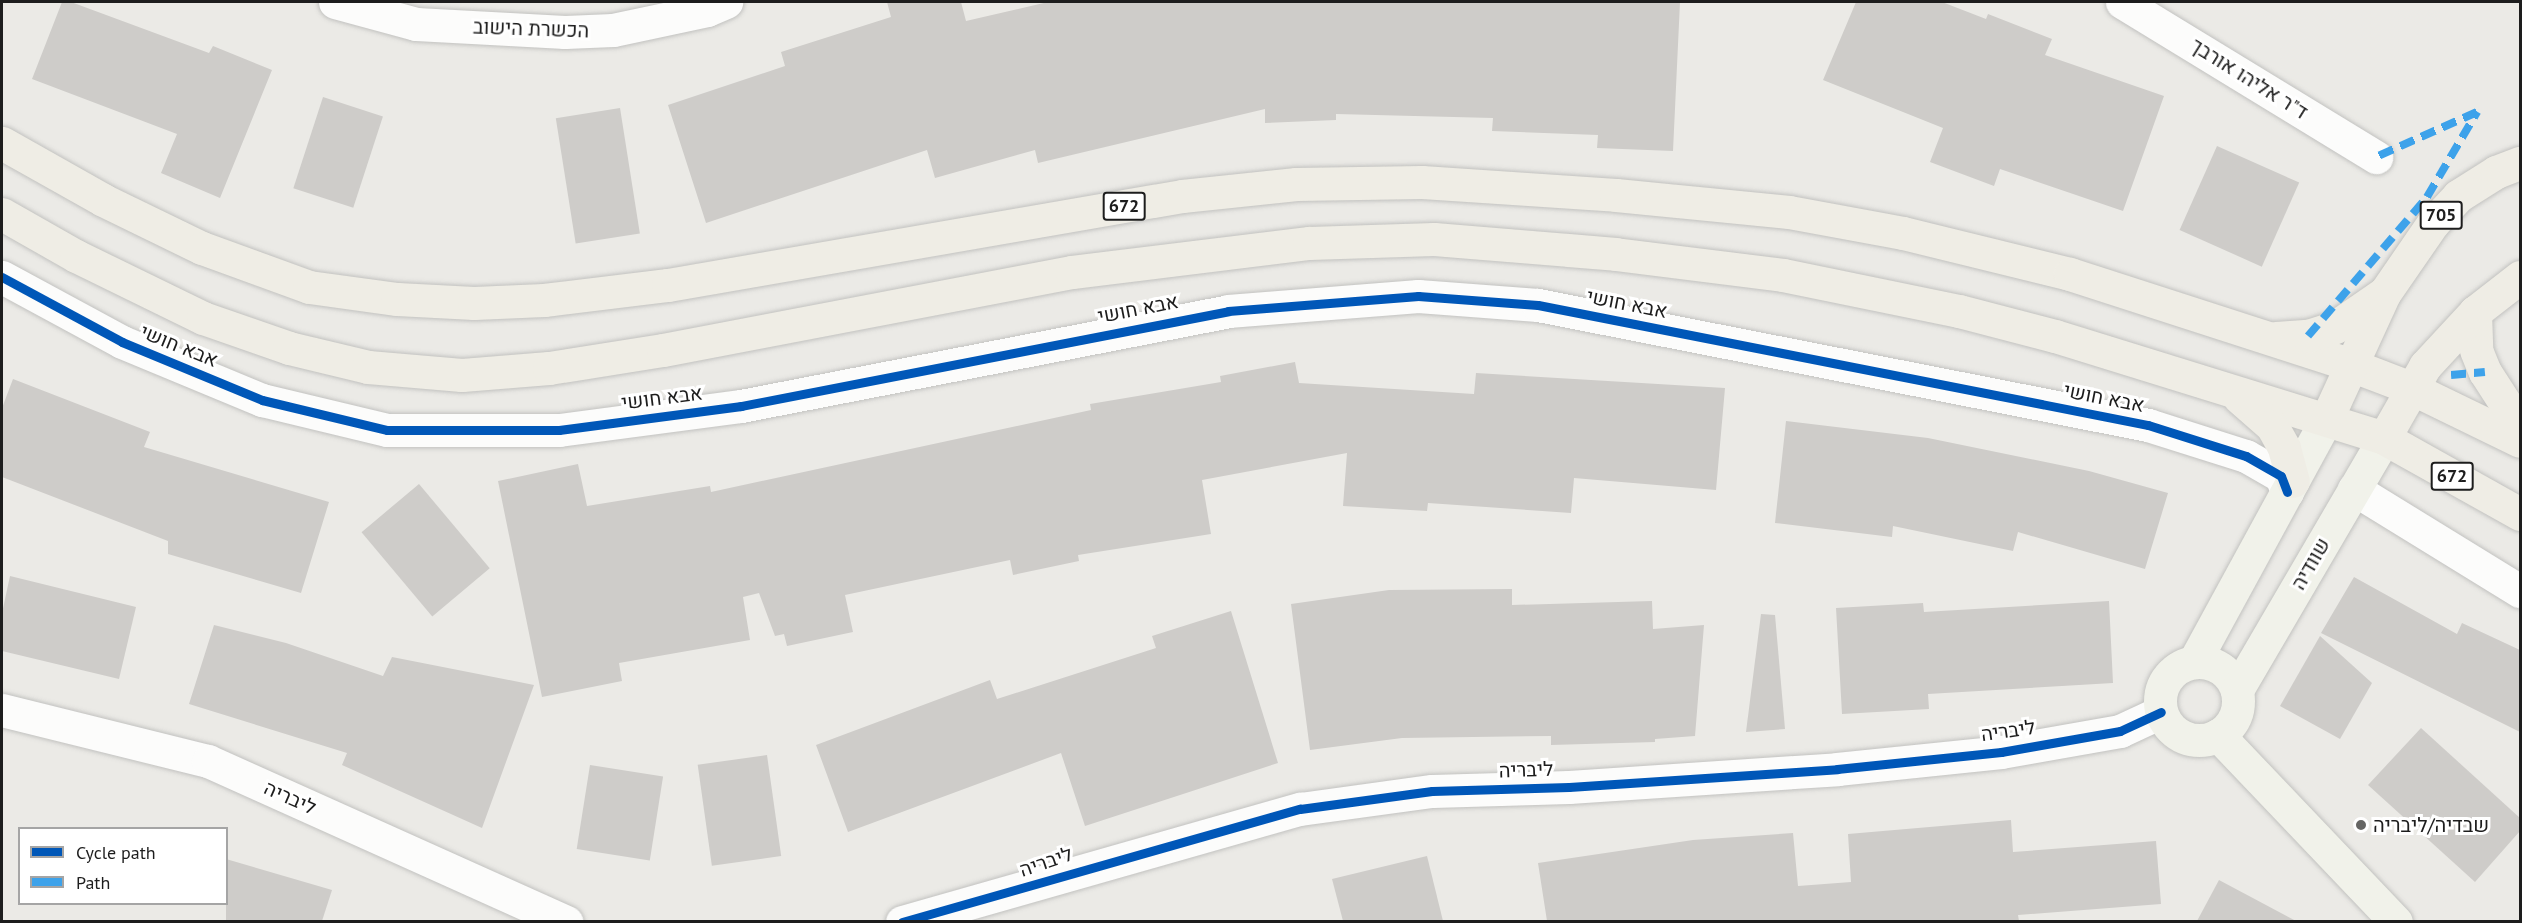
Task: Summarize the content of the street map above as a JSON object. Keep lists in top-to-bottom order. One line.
{"streets":{"main road":["672","705","אבא חושי"],"street":["הכשרת הישוב","ד\"ר אליהו אורבך","שוודיה","ליבריה"]},"crossings":[["672","705"],["אבא חושי","שוודיה"],["שוודיה","ליבריה"]],"places":["שבדיה/ליבריה"],"legend":["Cycle path","Path"]}
